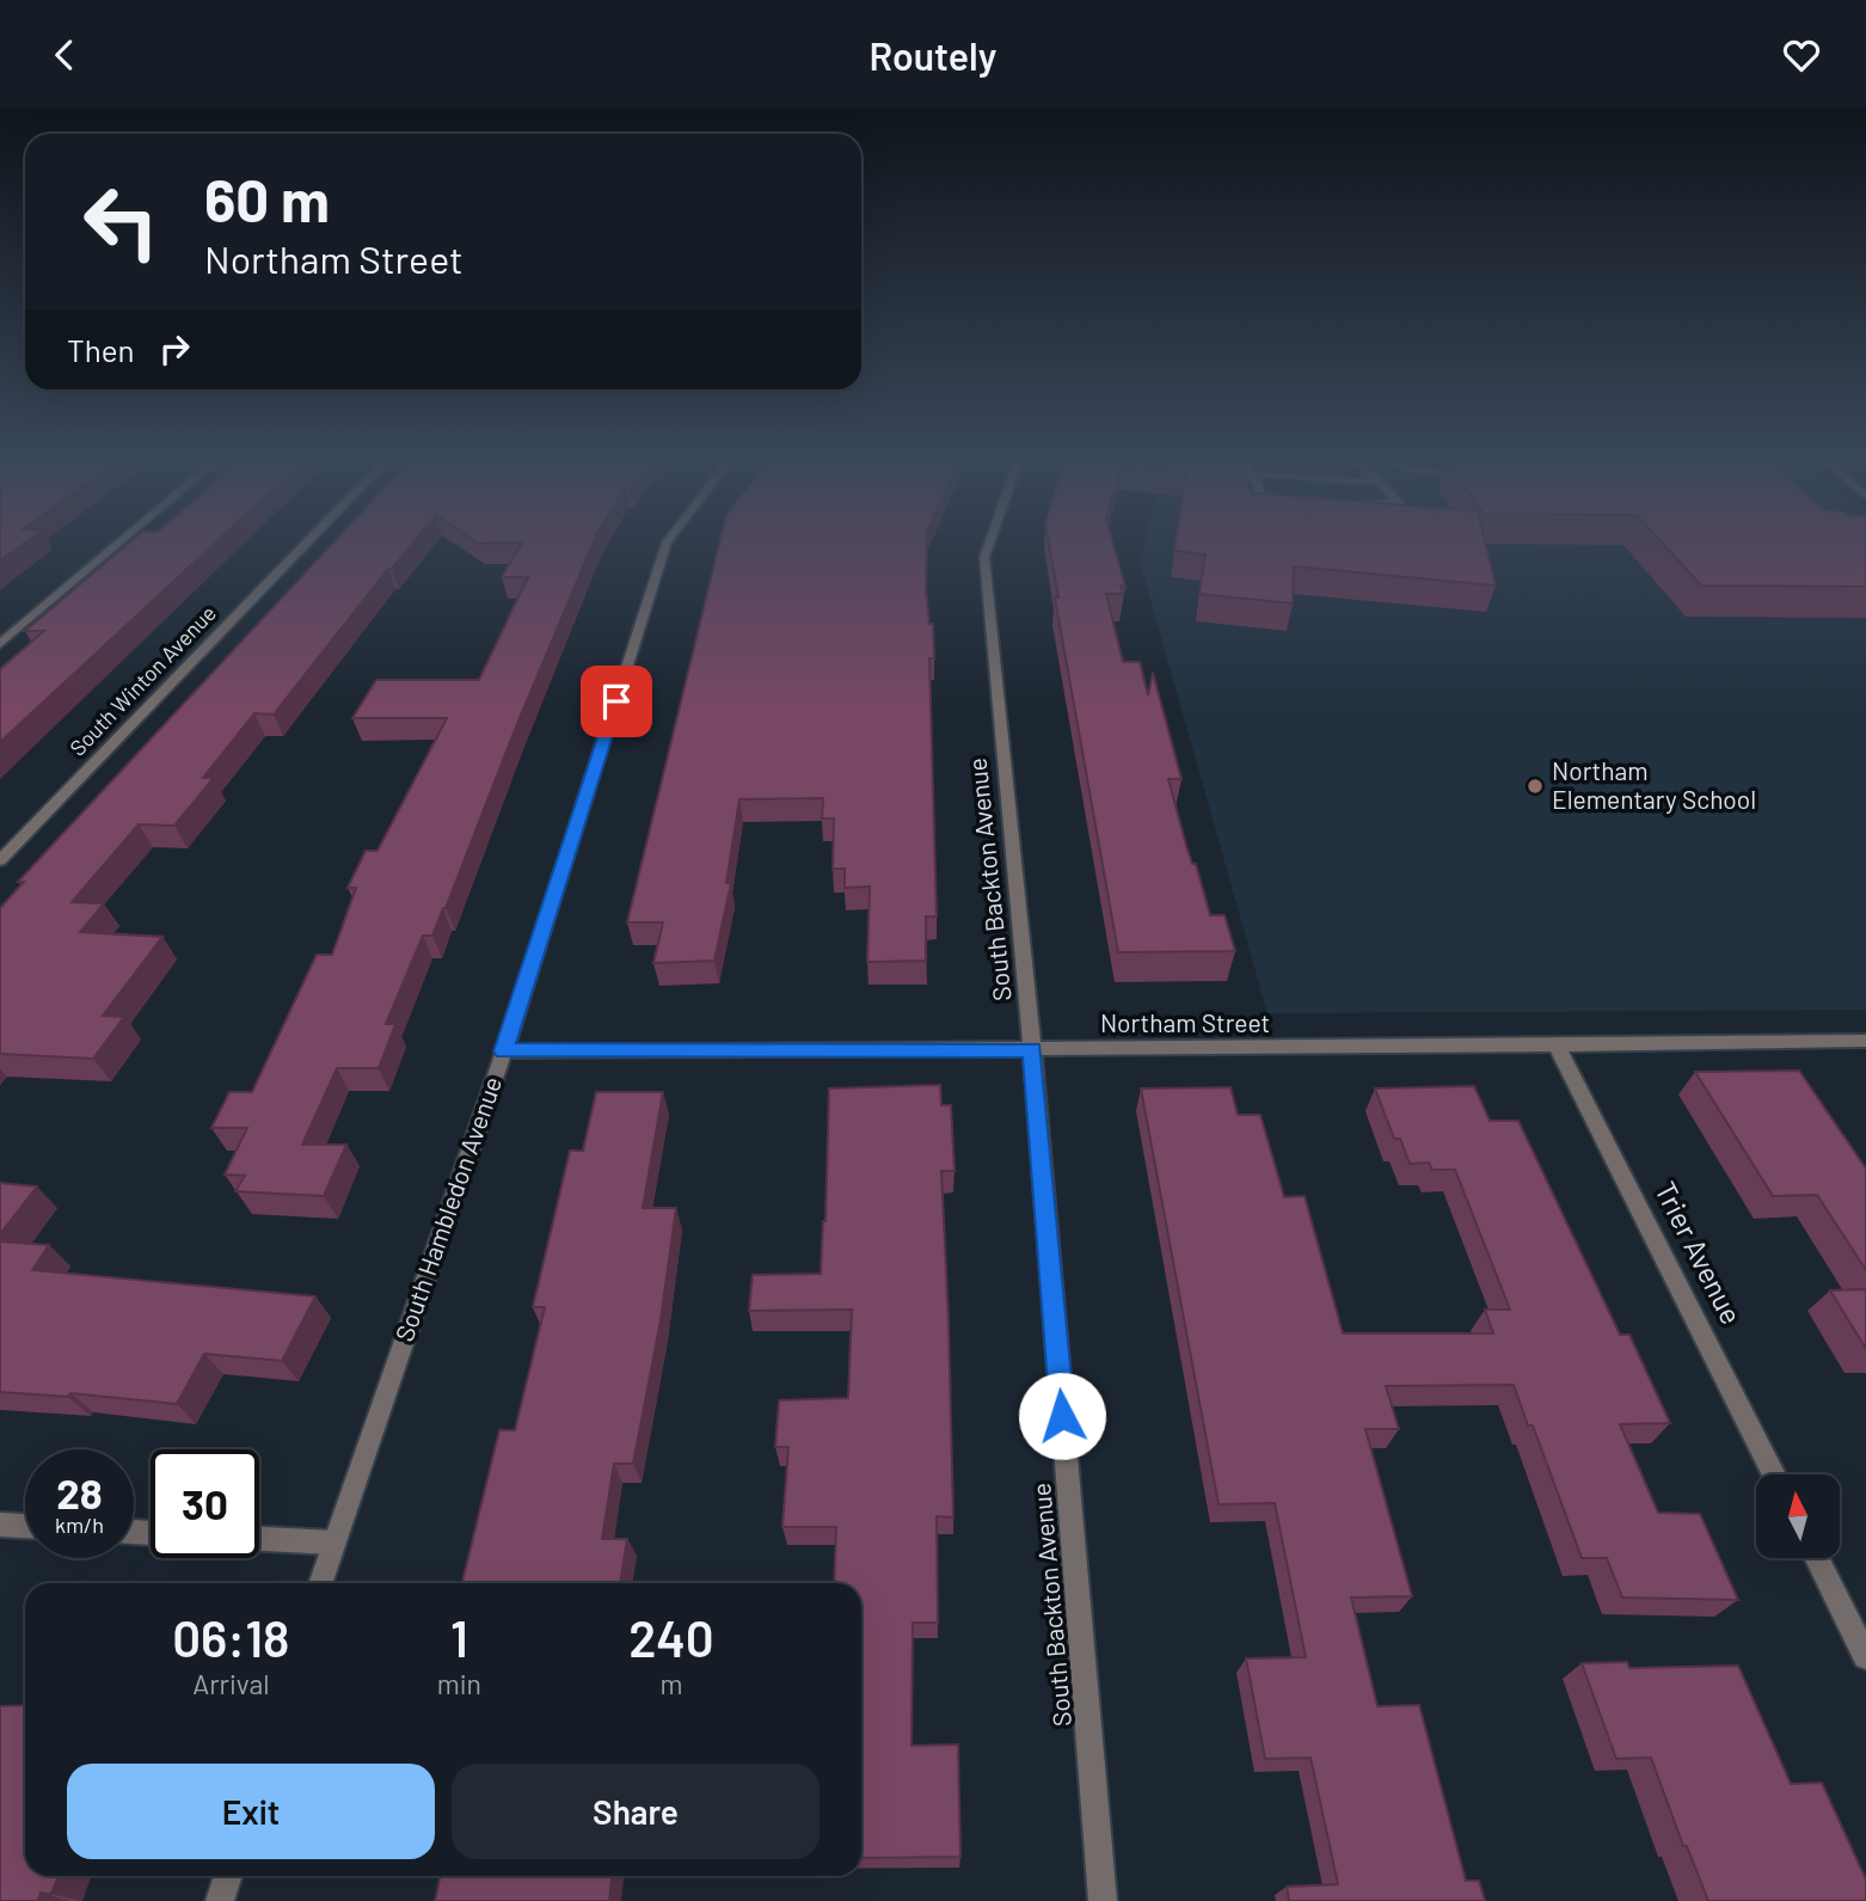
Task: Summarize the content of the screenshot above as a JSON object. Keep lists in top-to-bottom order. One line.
{"streets":{"street":["South Winton Avenue","South Backton Avenue","Northam Street","South Hambledon Avenue","Trier Avenue"]},"crossings":[["South Backton Avenue","Northam Street"],["Northam Street","South Hambledon Avenue"],["Northam Street","Trier Avenue"]],"places":["Northam Elementary School"],"north":"top","page":{"header":"Routely","turn":["60 m","Northam Street"],"then":"Then","speed":"28 km/h","limit":"30","eta":["06:18","Arrival","1","min","240","m"],"buttons":["Exit","Share"]}}
